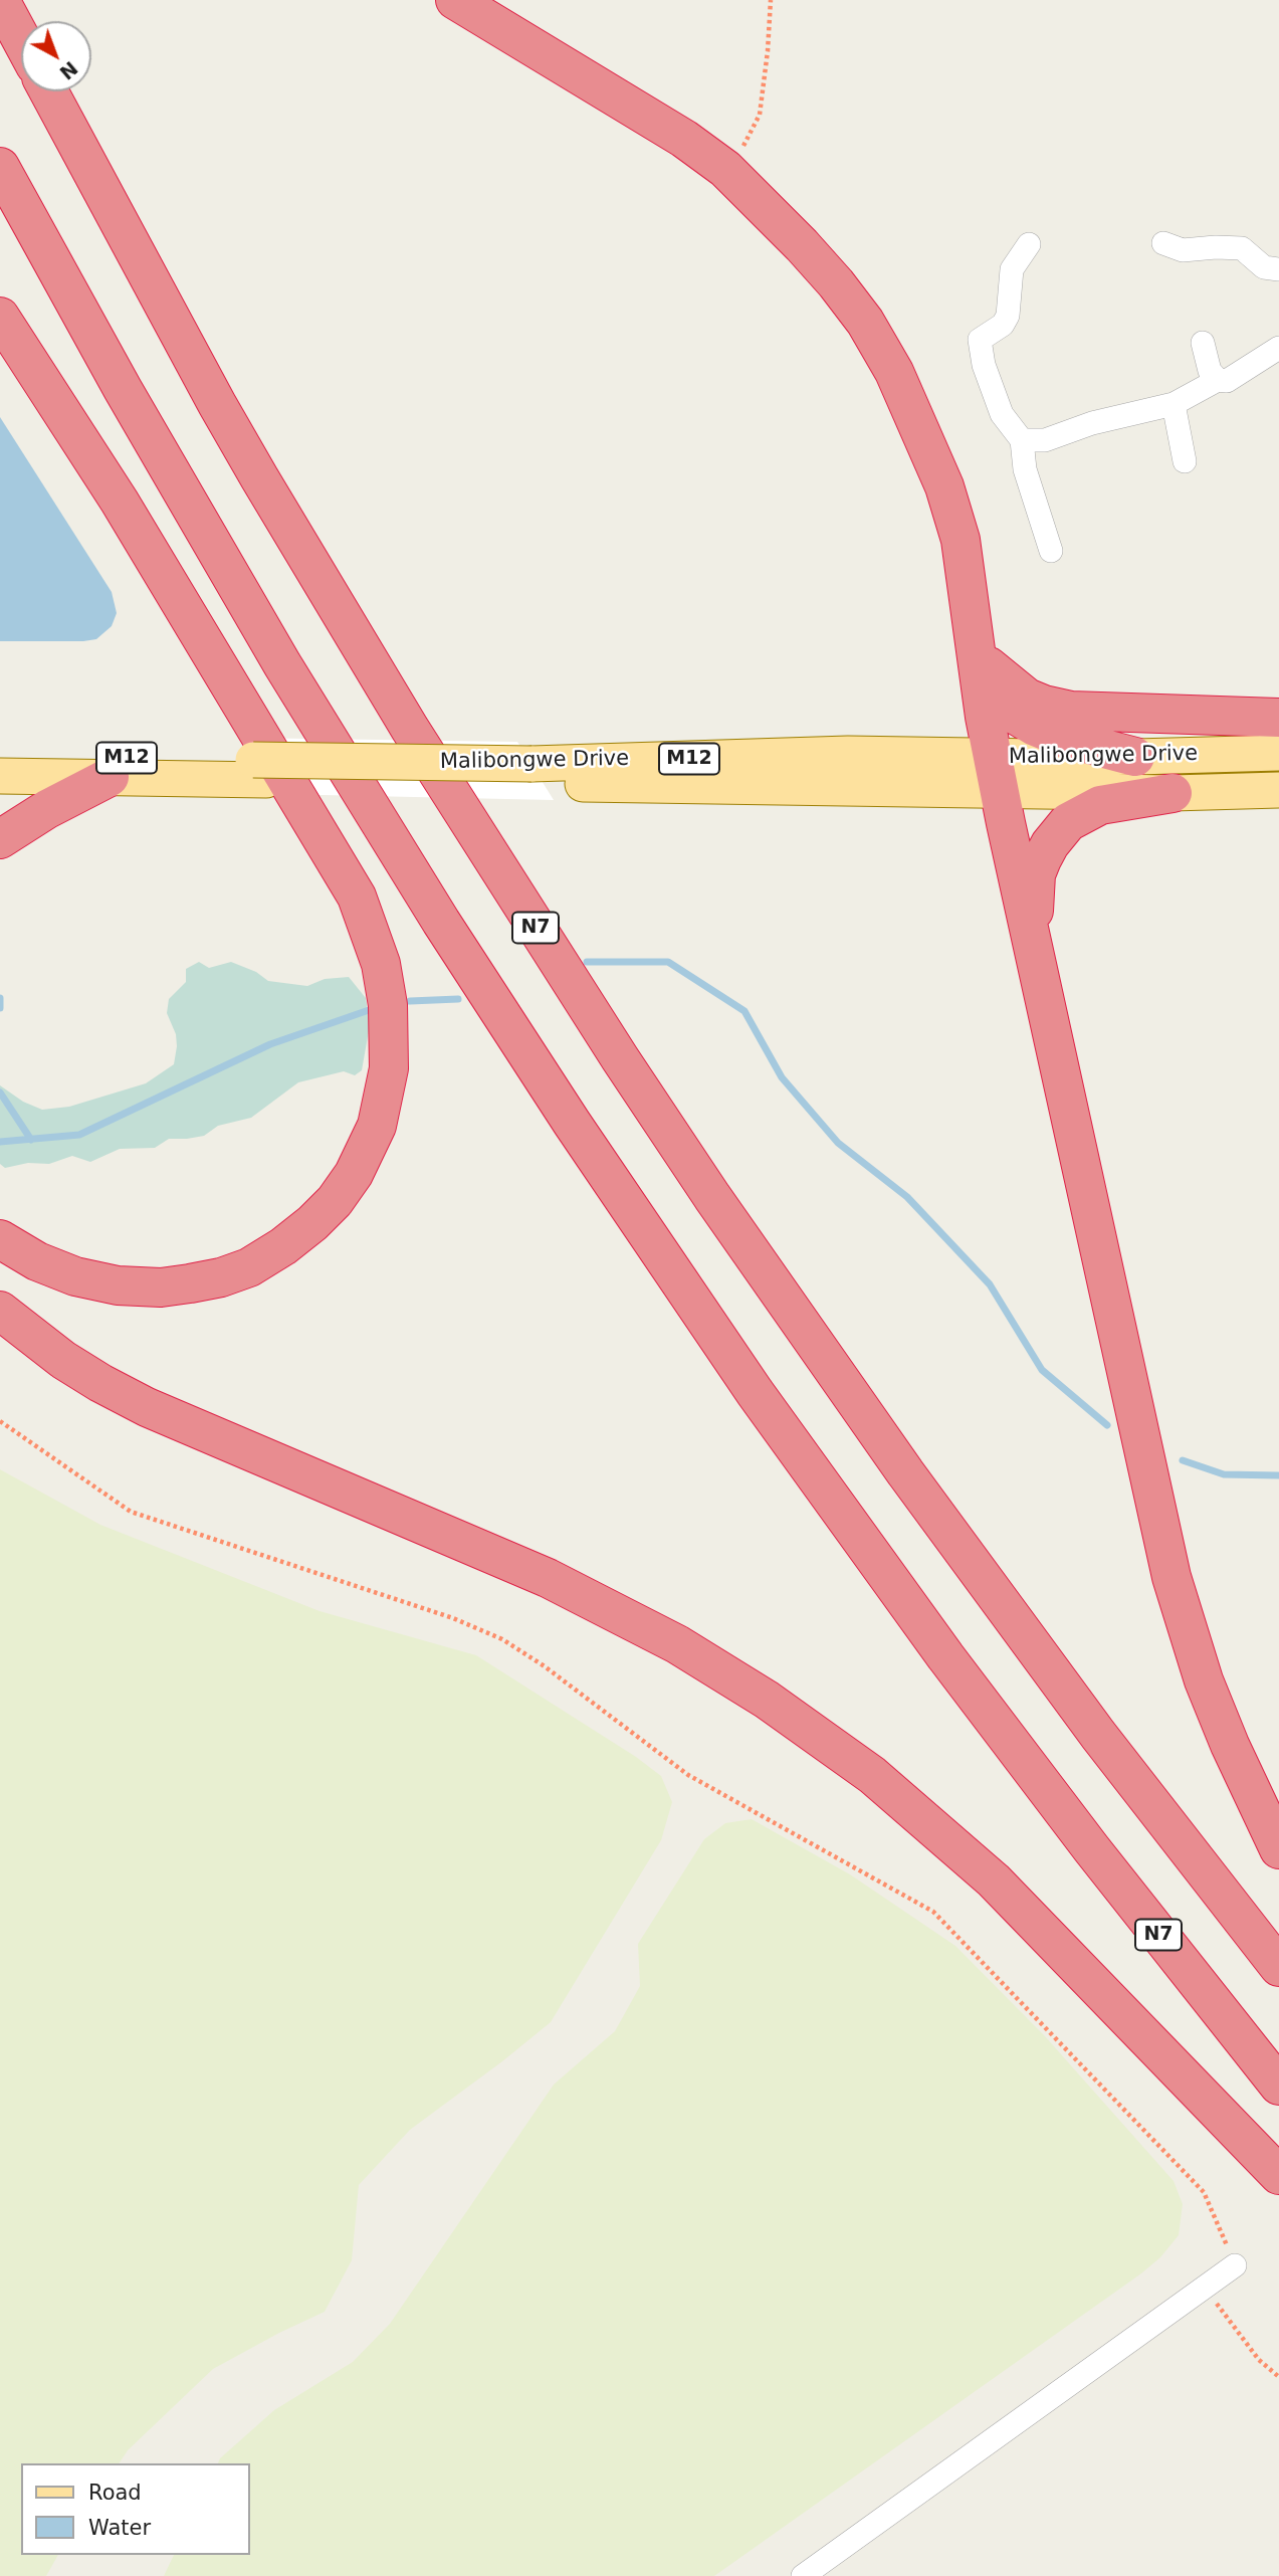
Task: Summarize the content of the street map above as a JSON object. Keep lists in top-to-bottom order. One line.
{"streets":{"highway":["N7"],"main road":["Malibongwe Drive","M12"]},"legend":["Road","Water"],"north":"bottom right"}
